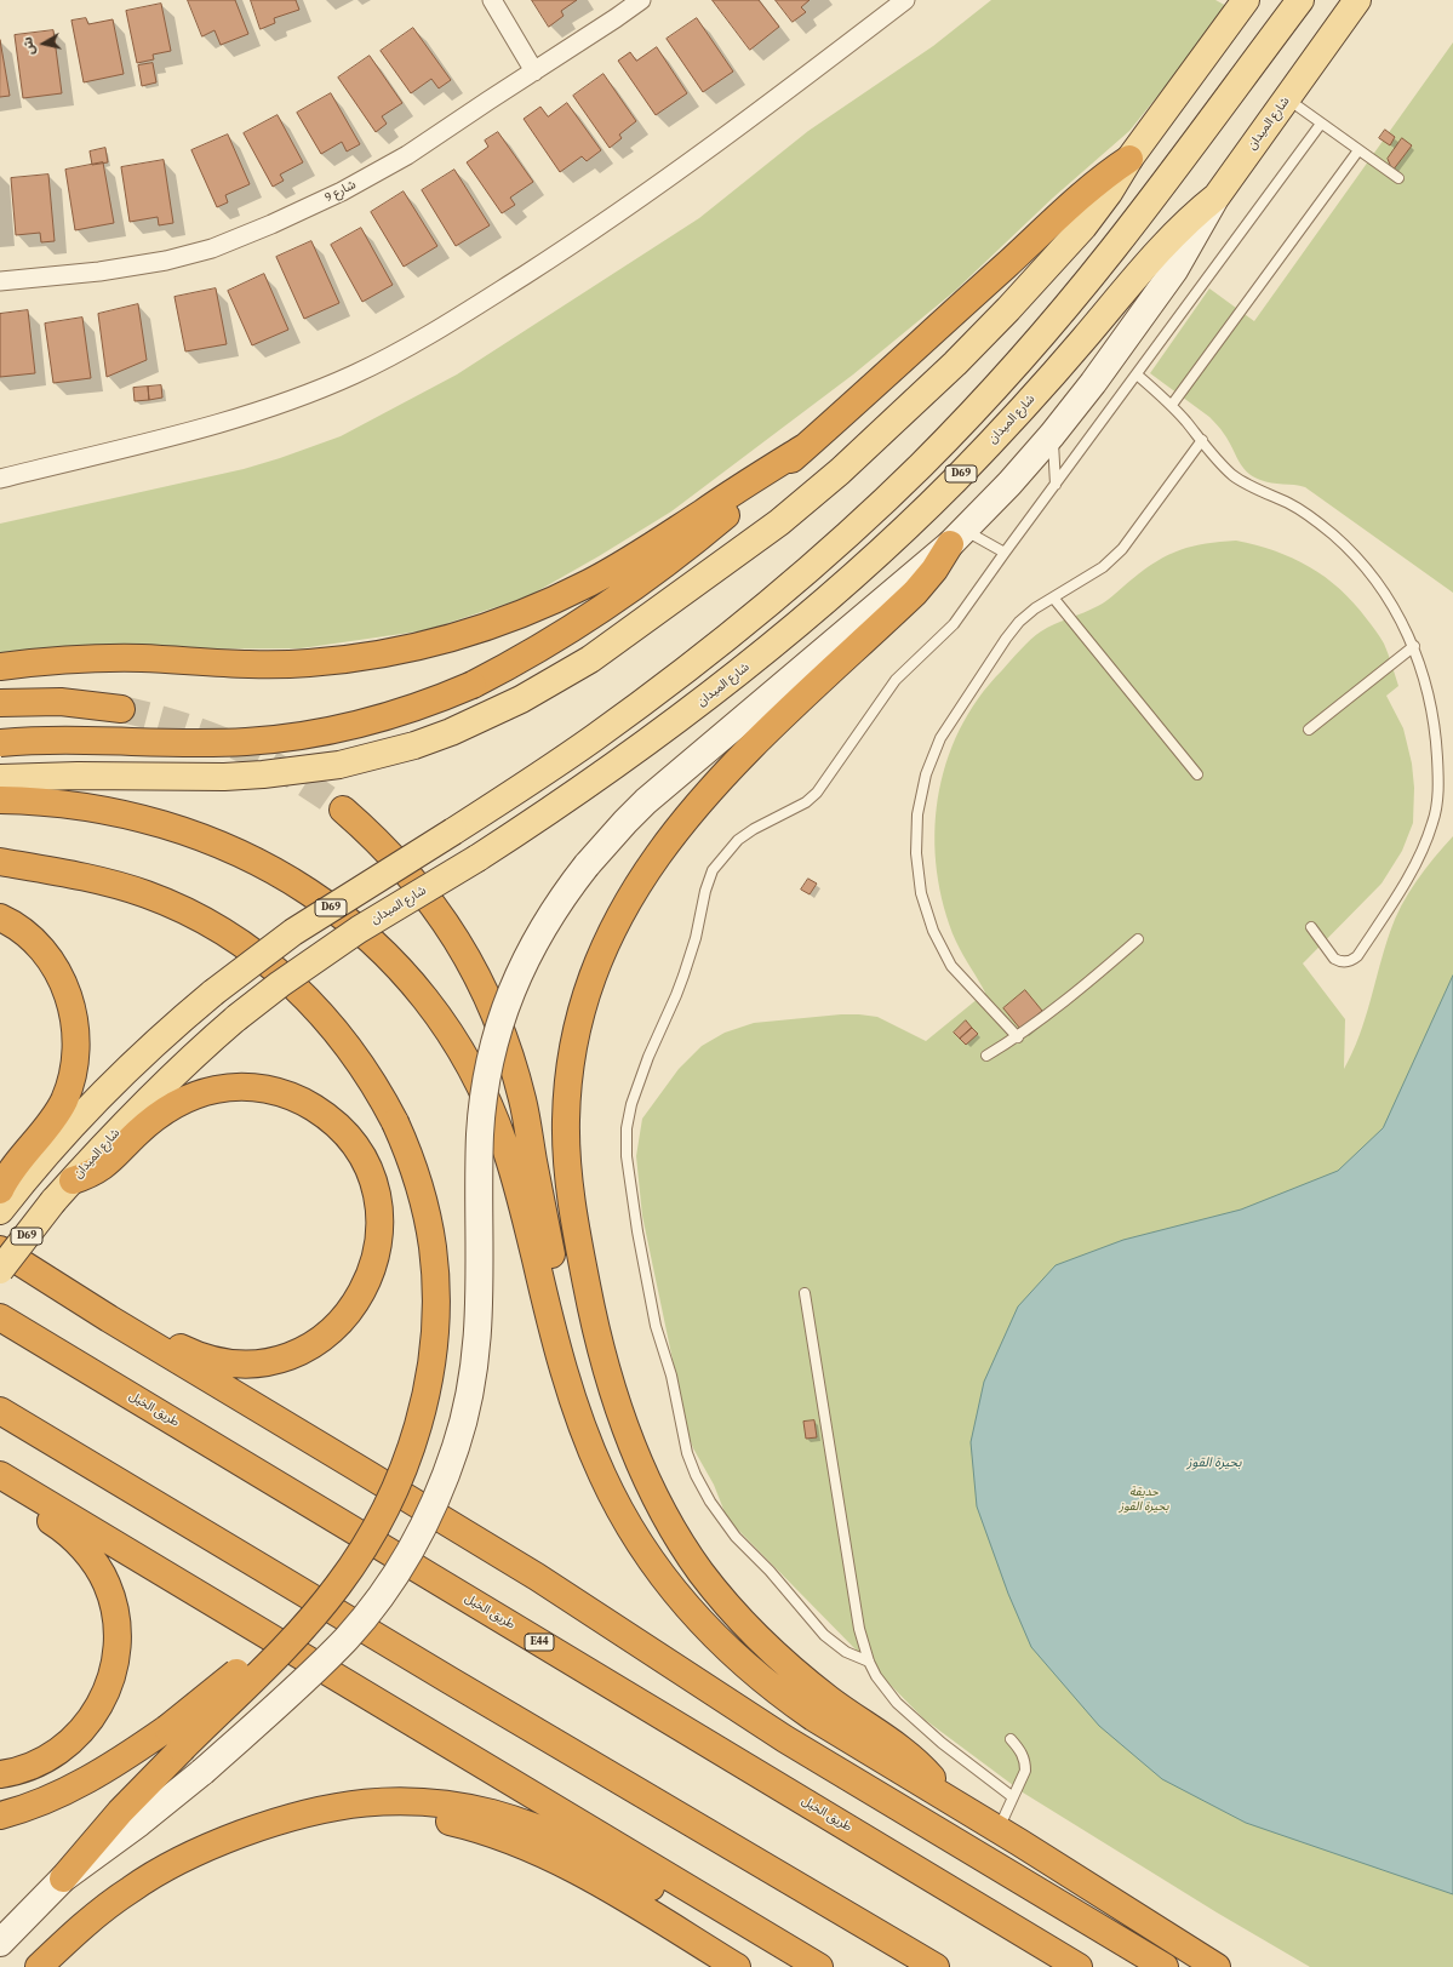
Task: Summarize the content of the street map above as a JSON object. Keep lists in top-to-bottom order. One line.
{"streets":{"highway":["طريق الخيل","E44"],"main road":["شارع الميدان","D69"],"street":["شارع 9"]},"water":["بحيرة القوز"],"parks":["حديقة بحيرة القوز"],"north":"left"}
